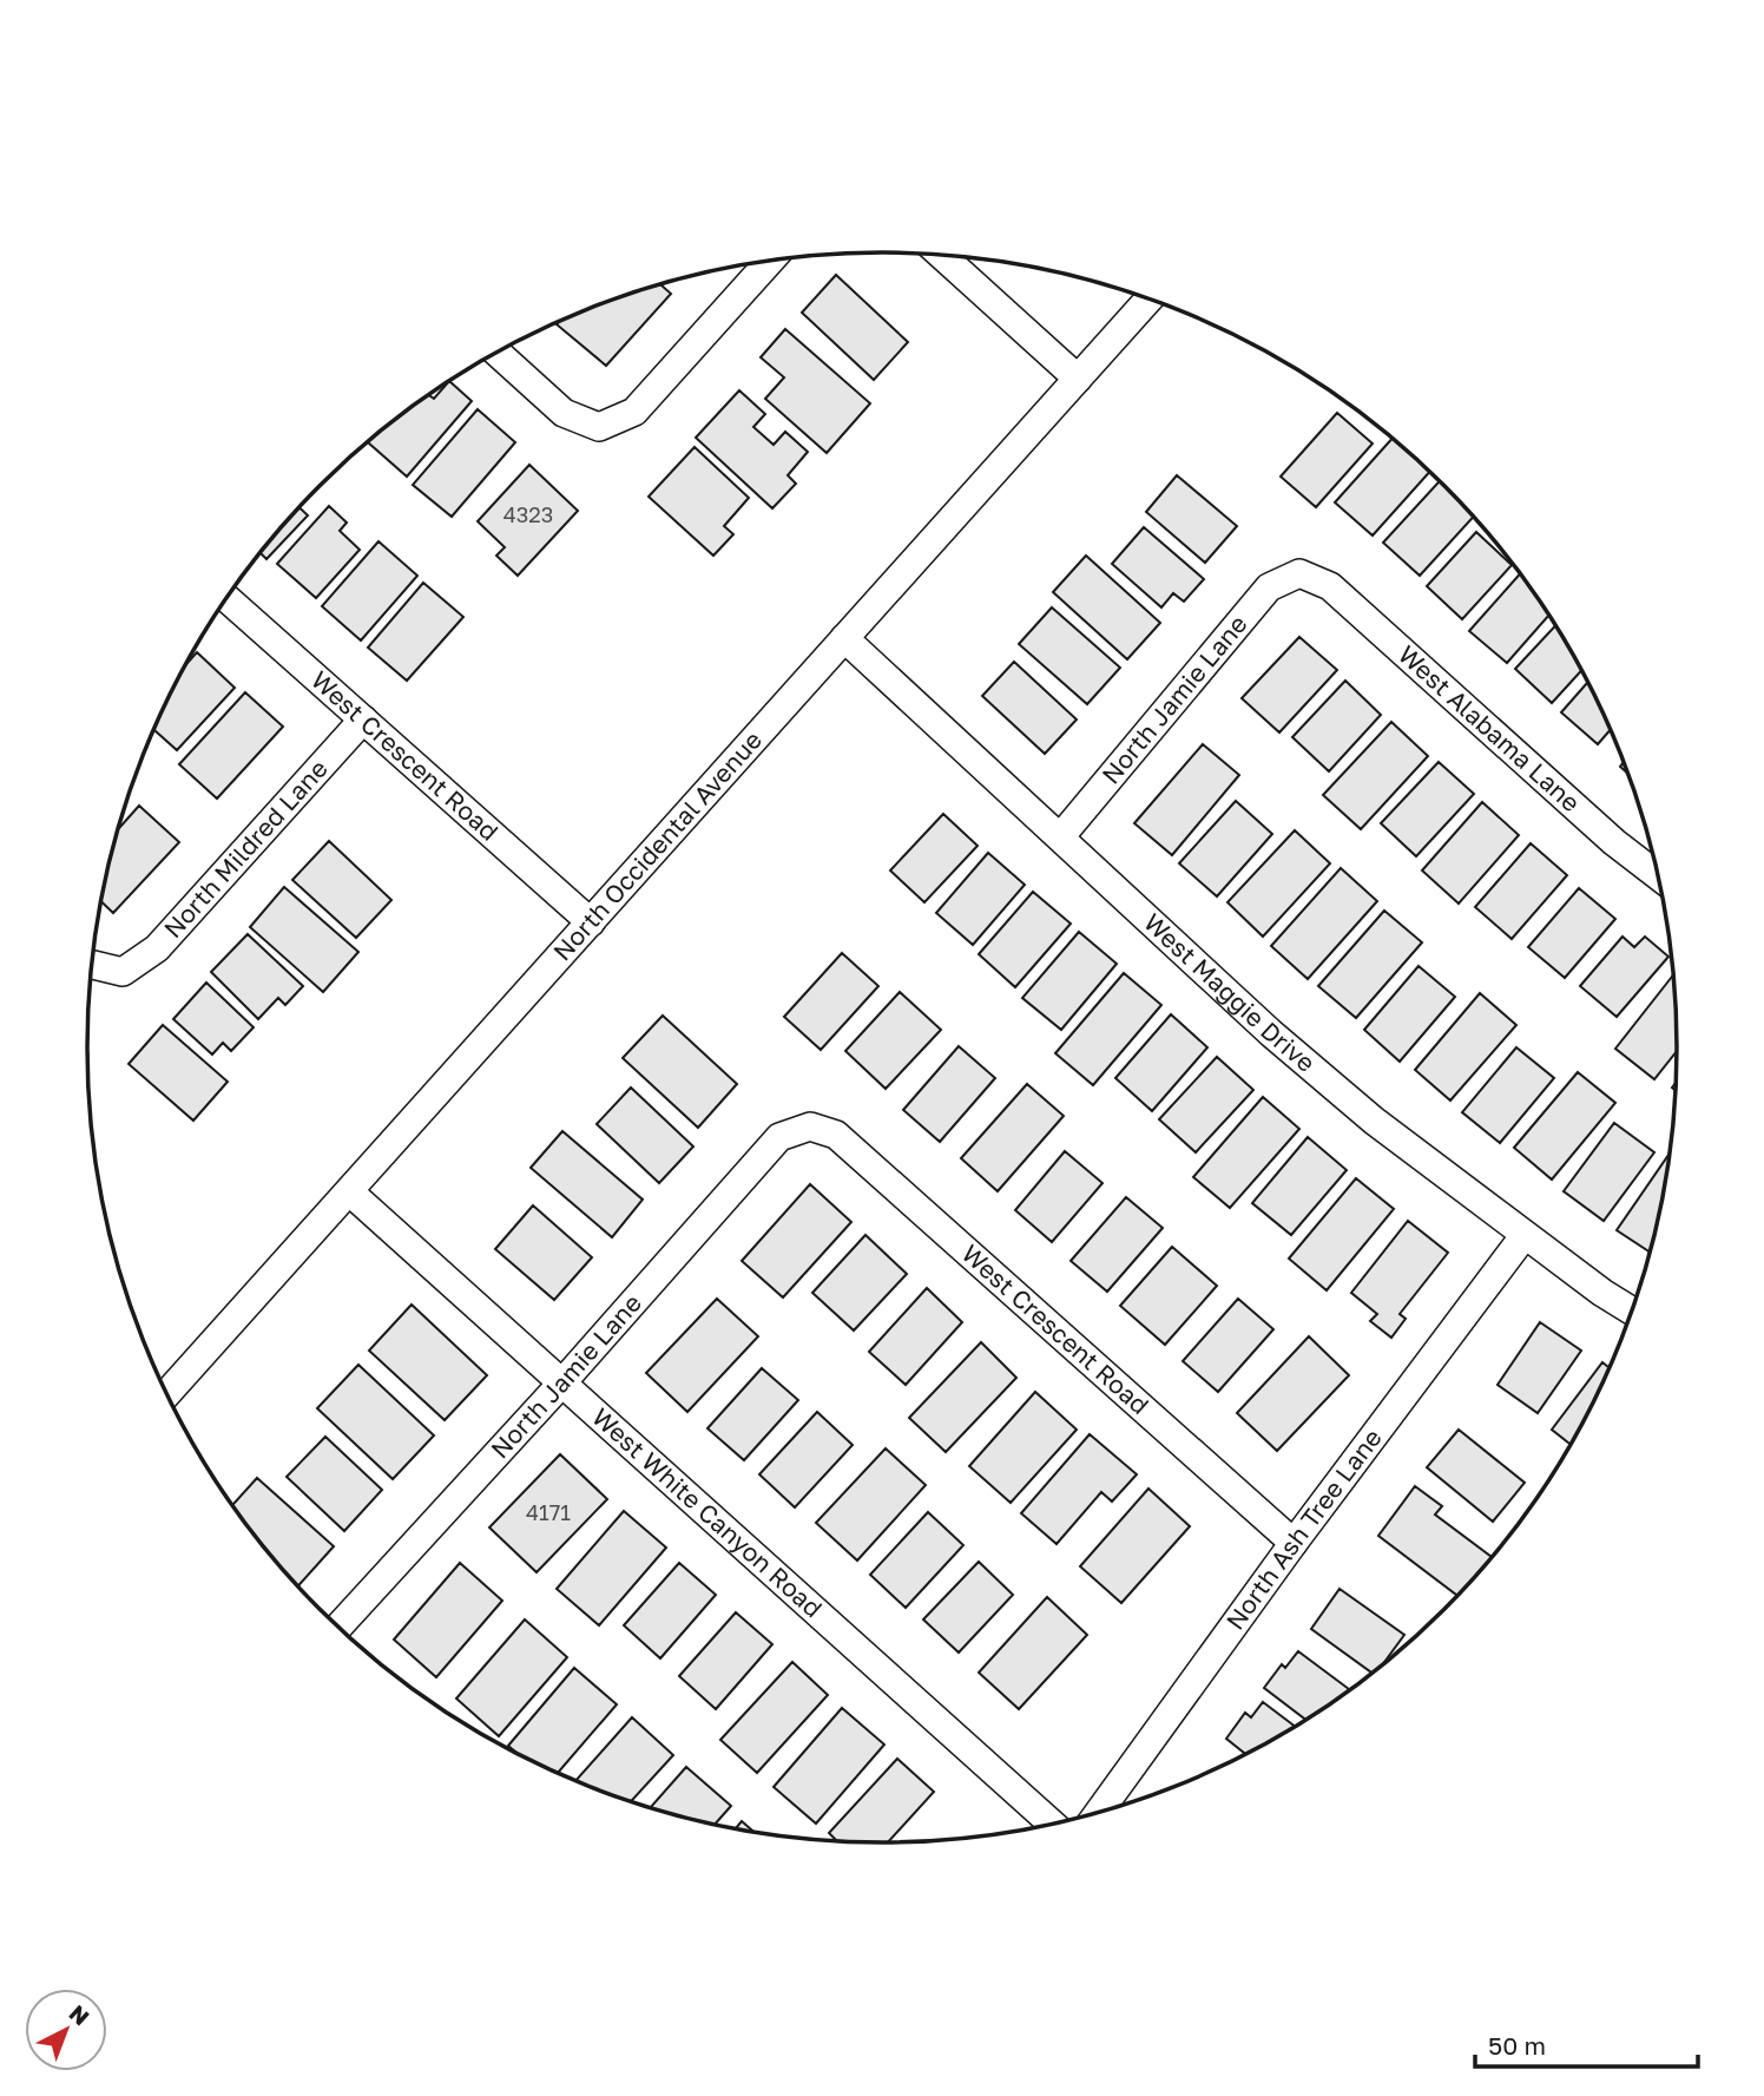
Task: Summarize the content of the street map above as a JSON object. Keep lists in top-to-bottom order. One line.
{"streets":{"street":["North Jamie Lane","West Alabama Lane","West Crescent Road","North Occidental Avenue","North Mildred Lane","West Maggie Drive","West White Canyon Road","North Ash Tree Lane"]},"crossings":[["North Jamie Lane","West Alabama Lane"],["North Jamie Lane","West Crescent Road"],["North Jamie Lane","West Maggie Drive"],["North Jamie Lane","West White Canyon Road"],["West Crescent Road","North Occidental Avenue"],["West Crescent Road","North Mildred Lane"],["West Crescent Road","North Ash Tree Lane"],["North Occidental Avenue","West Maggie Drive"],["North Occidental Avenue","West White Canyon Road"],["West Maggie Drive","North Ash Tree Lane"]],"house_numbers":["4323","4171"],"scale_bar":"50 m","north":"top right"}
